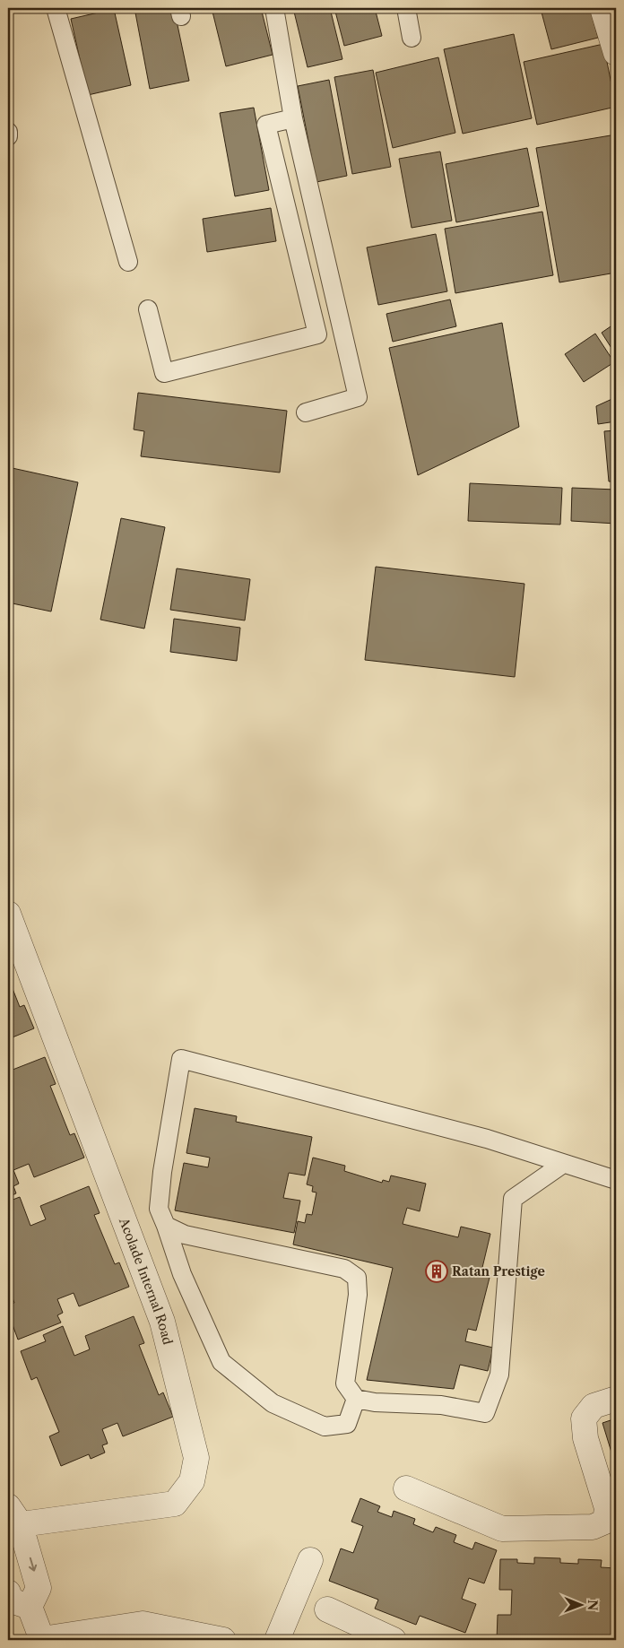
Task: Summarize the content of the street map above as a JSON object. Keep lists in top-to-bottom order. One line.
{"streets":{"street":["Acolade Internal Road"]},"places":{"building":["Ratan Prestige"]},"north":"right"}
